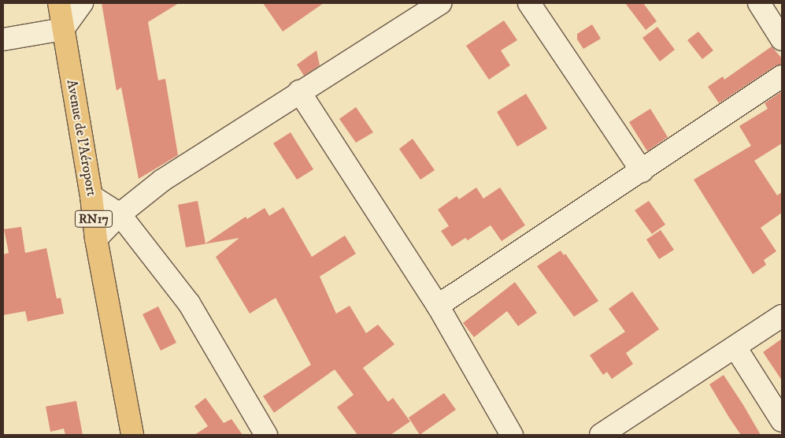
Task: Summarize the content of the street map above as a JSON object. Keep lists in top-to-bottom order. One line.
{"streets":{"main road":["Avenue de l'Aéroport","RN17"]}}
